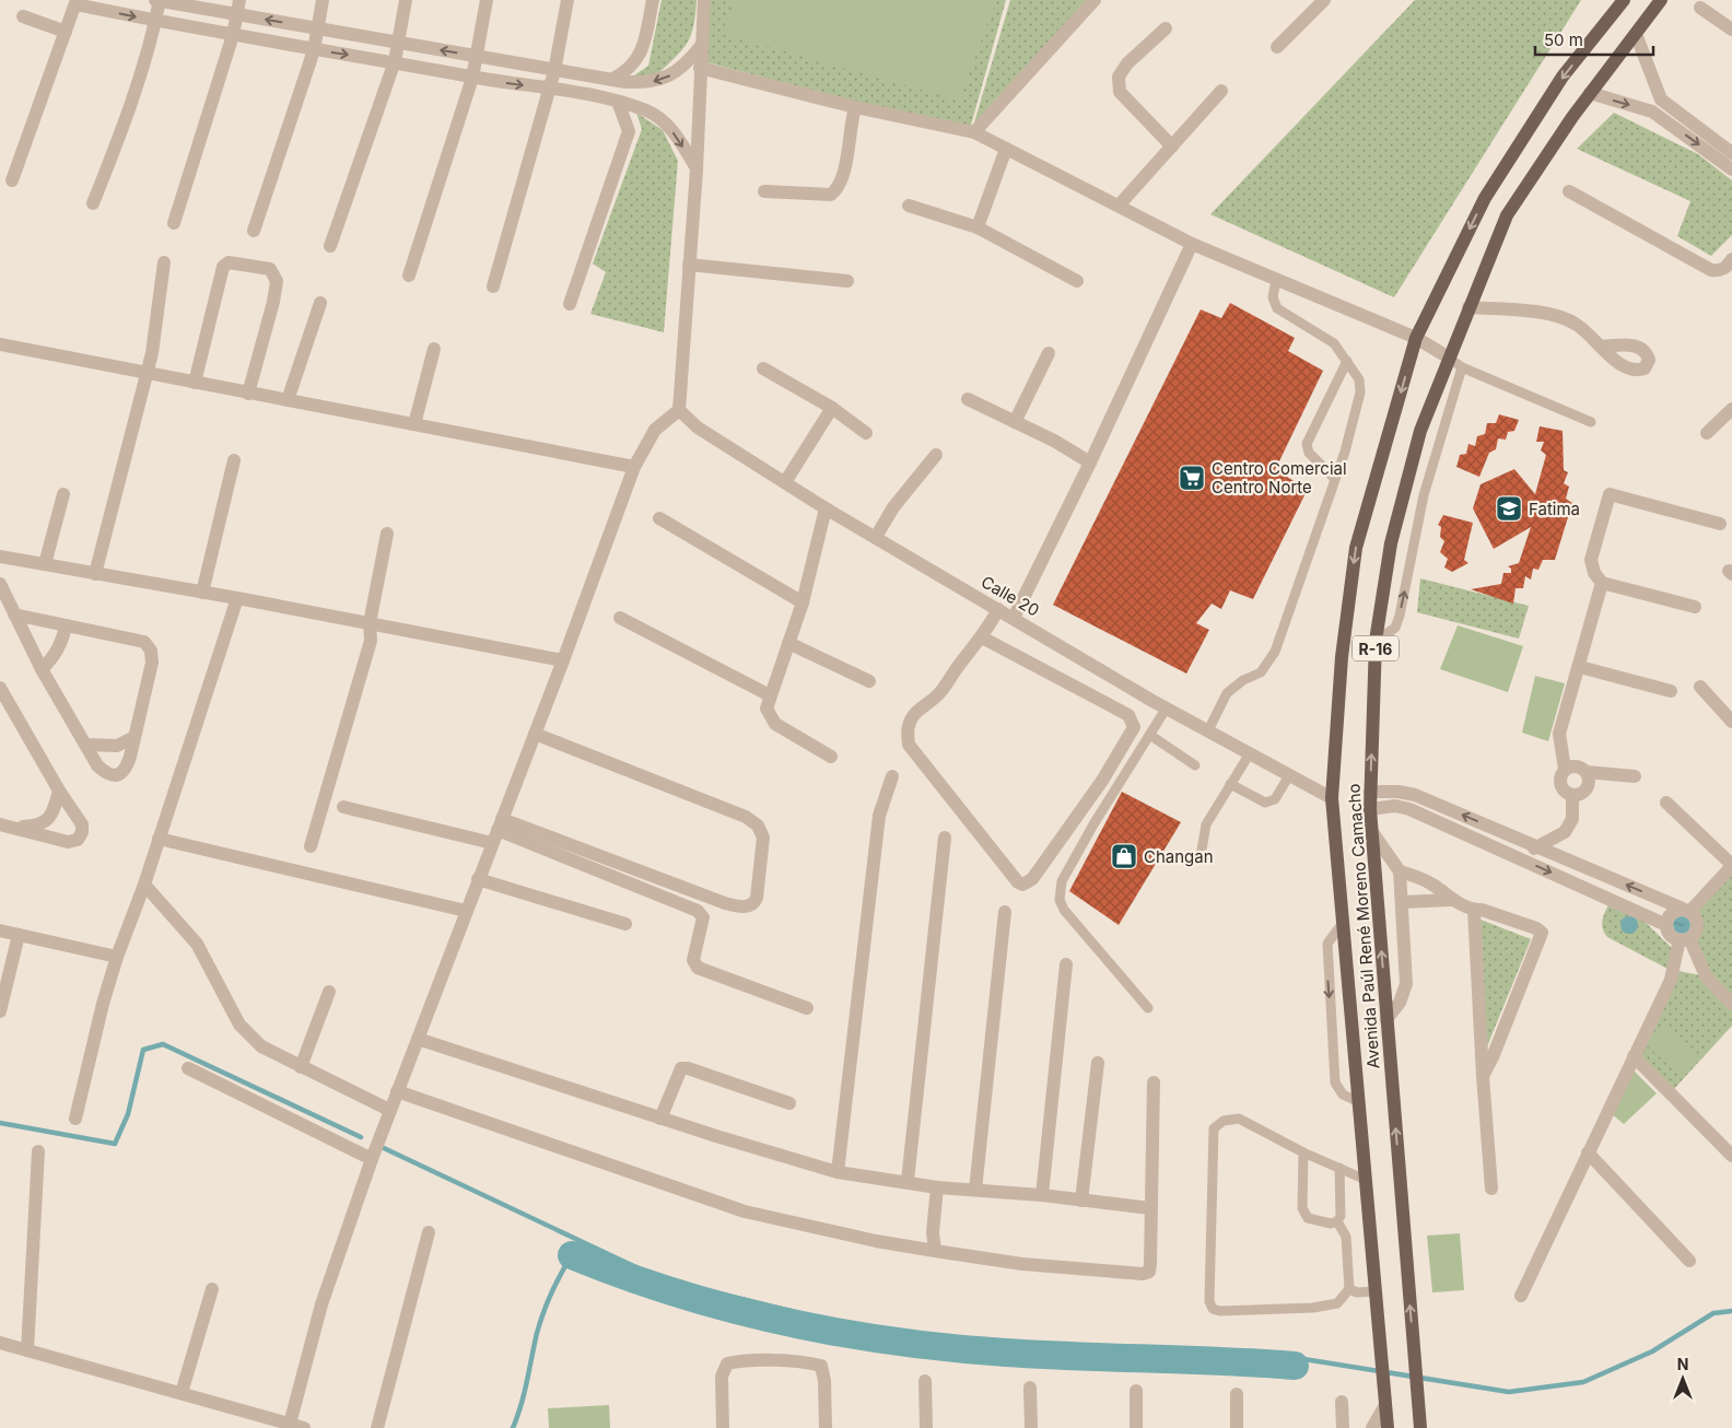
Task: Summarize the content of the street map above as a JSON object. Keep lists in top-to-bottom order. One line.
{"streets":{"main road":["R-16","Avenida Paúl René Moreno Camacho"],"street":["Calle 20"]},"crossings":[["Calle 20","Avenida Paúl René Moreno Camacho"]],"places":{"supermarket":["Centro Comercial Centro Norte"],"school or university":["Fatima"],"shop":["Changan"]},"scale_bar":"50 m","north":"top"}
